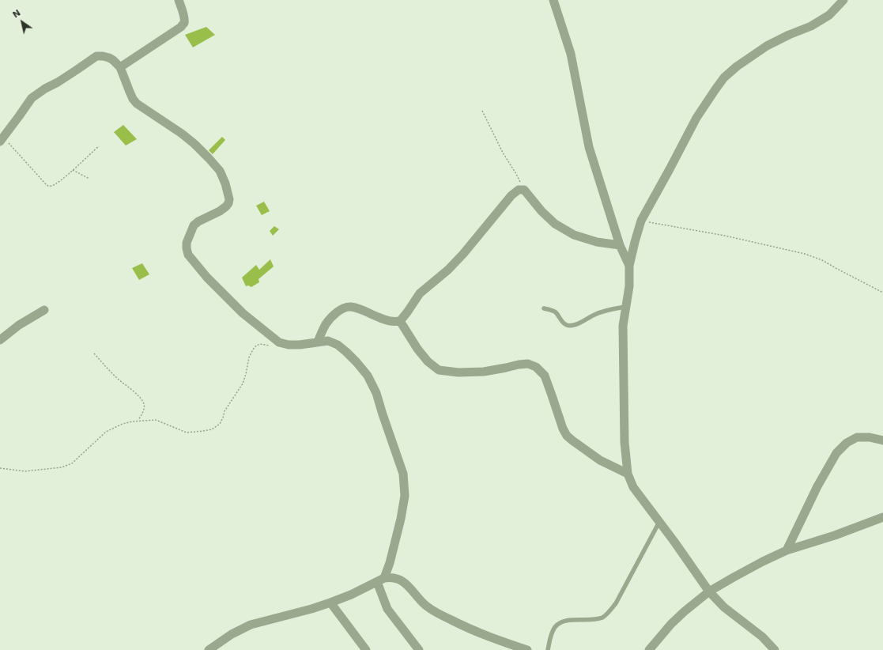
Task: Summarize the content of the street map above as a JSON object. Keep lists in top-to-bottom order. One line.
{"north":"top left"}
